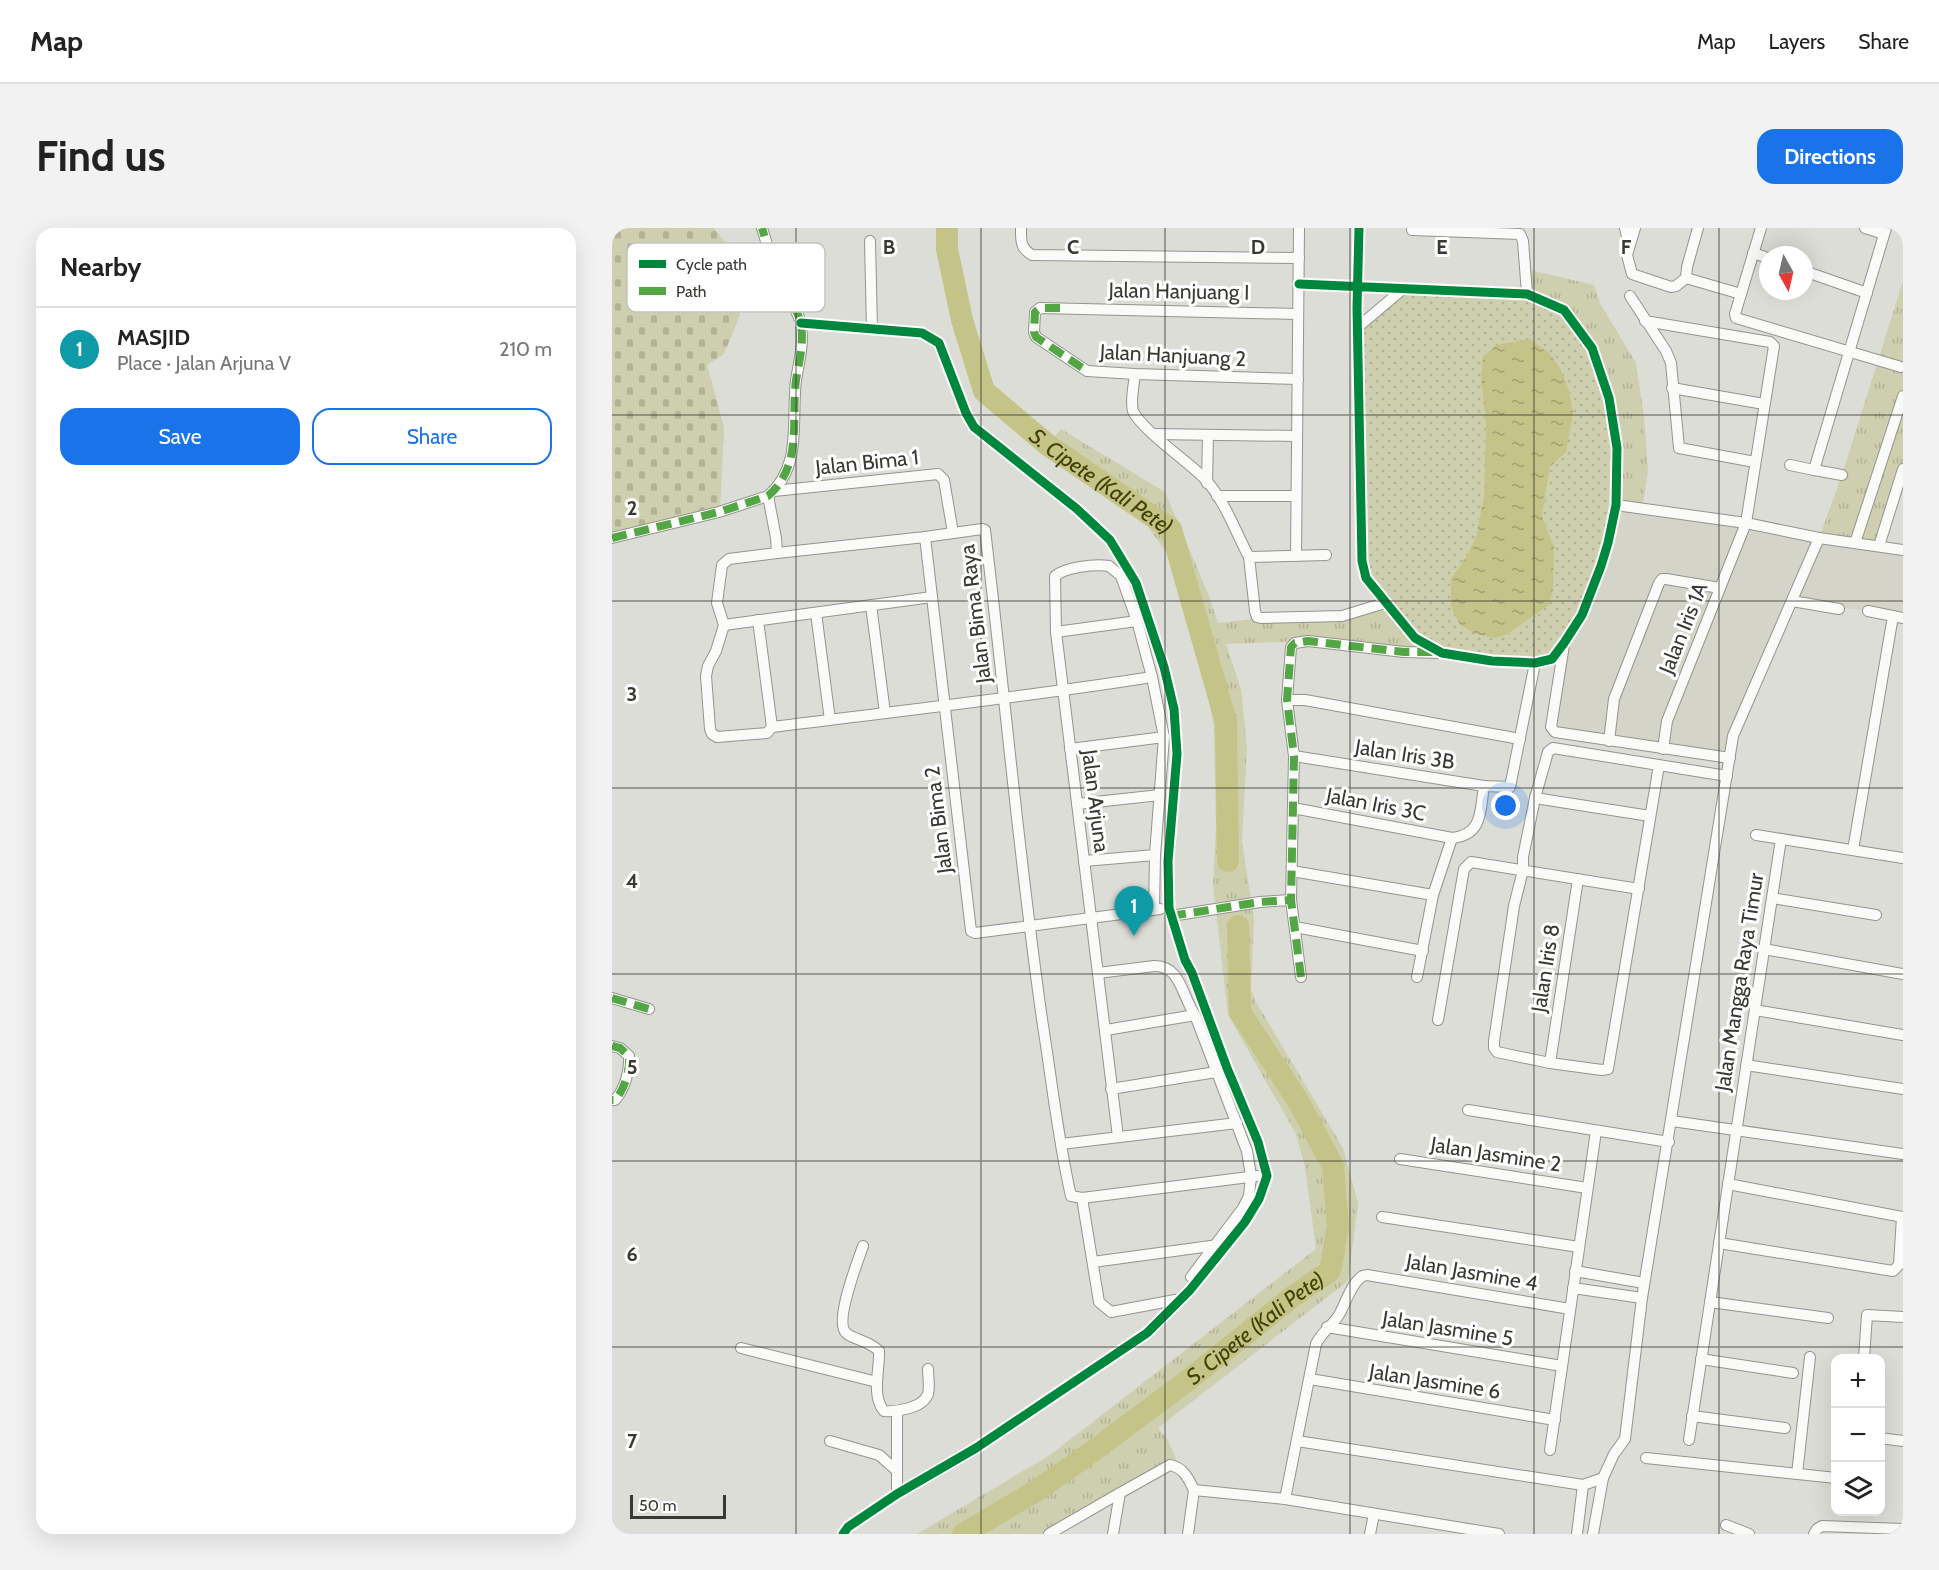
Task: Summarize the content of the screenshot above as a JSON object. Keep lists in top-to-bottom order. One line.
{"streets":{"street":["Jalan Hanjuang I","Jalan Hanjuang 2","Jalan Bima 1","Jalan Bima Raya","Jalan Iris 1A","Jalan Iris 3B","Jalan Arjuna","Jalan Iris 3C","Jalan Bima 2","Jalan Iris 8","Jalan Mangga Raya Timur","Jalan Jasmine 2","Jalan Jasmine 4","Jalan Jasmine 5","Jalan Jasmine 6"]},"crossings":[["Jalan Hanjuang I","Jalan Hanjuang 2"],["Jalan Bima 1","Jalan Bima Raya"],["Jalan Bima Raya","Jalan Bima 2"],["Jalan Jasmine 4","Jalan Jasmine 5"]],"water":["S. Cipete (Kali Pete)"],"legend":["Cycle path","Path"],"scale_bar":"50 m","north":"bottom","page":{"header":"Map","nav":["Map","Layers","Share"],"buttons":["Directions",["Save","Share"]],"title":"Find us","heading":"Nearby","list":[{"mark":"1","name":"MASJID","note":"Place · Jalan Arjuna V","value":"210 m"}],"pins":"1","map_buttons":["+","−"],"scale":"50 m"},"grid":{"columns":["B","C","D","E","F"],"rows":["2","3","4","5","6","7"]}}
